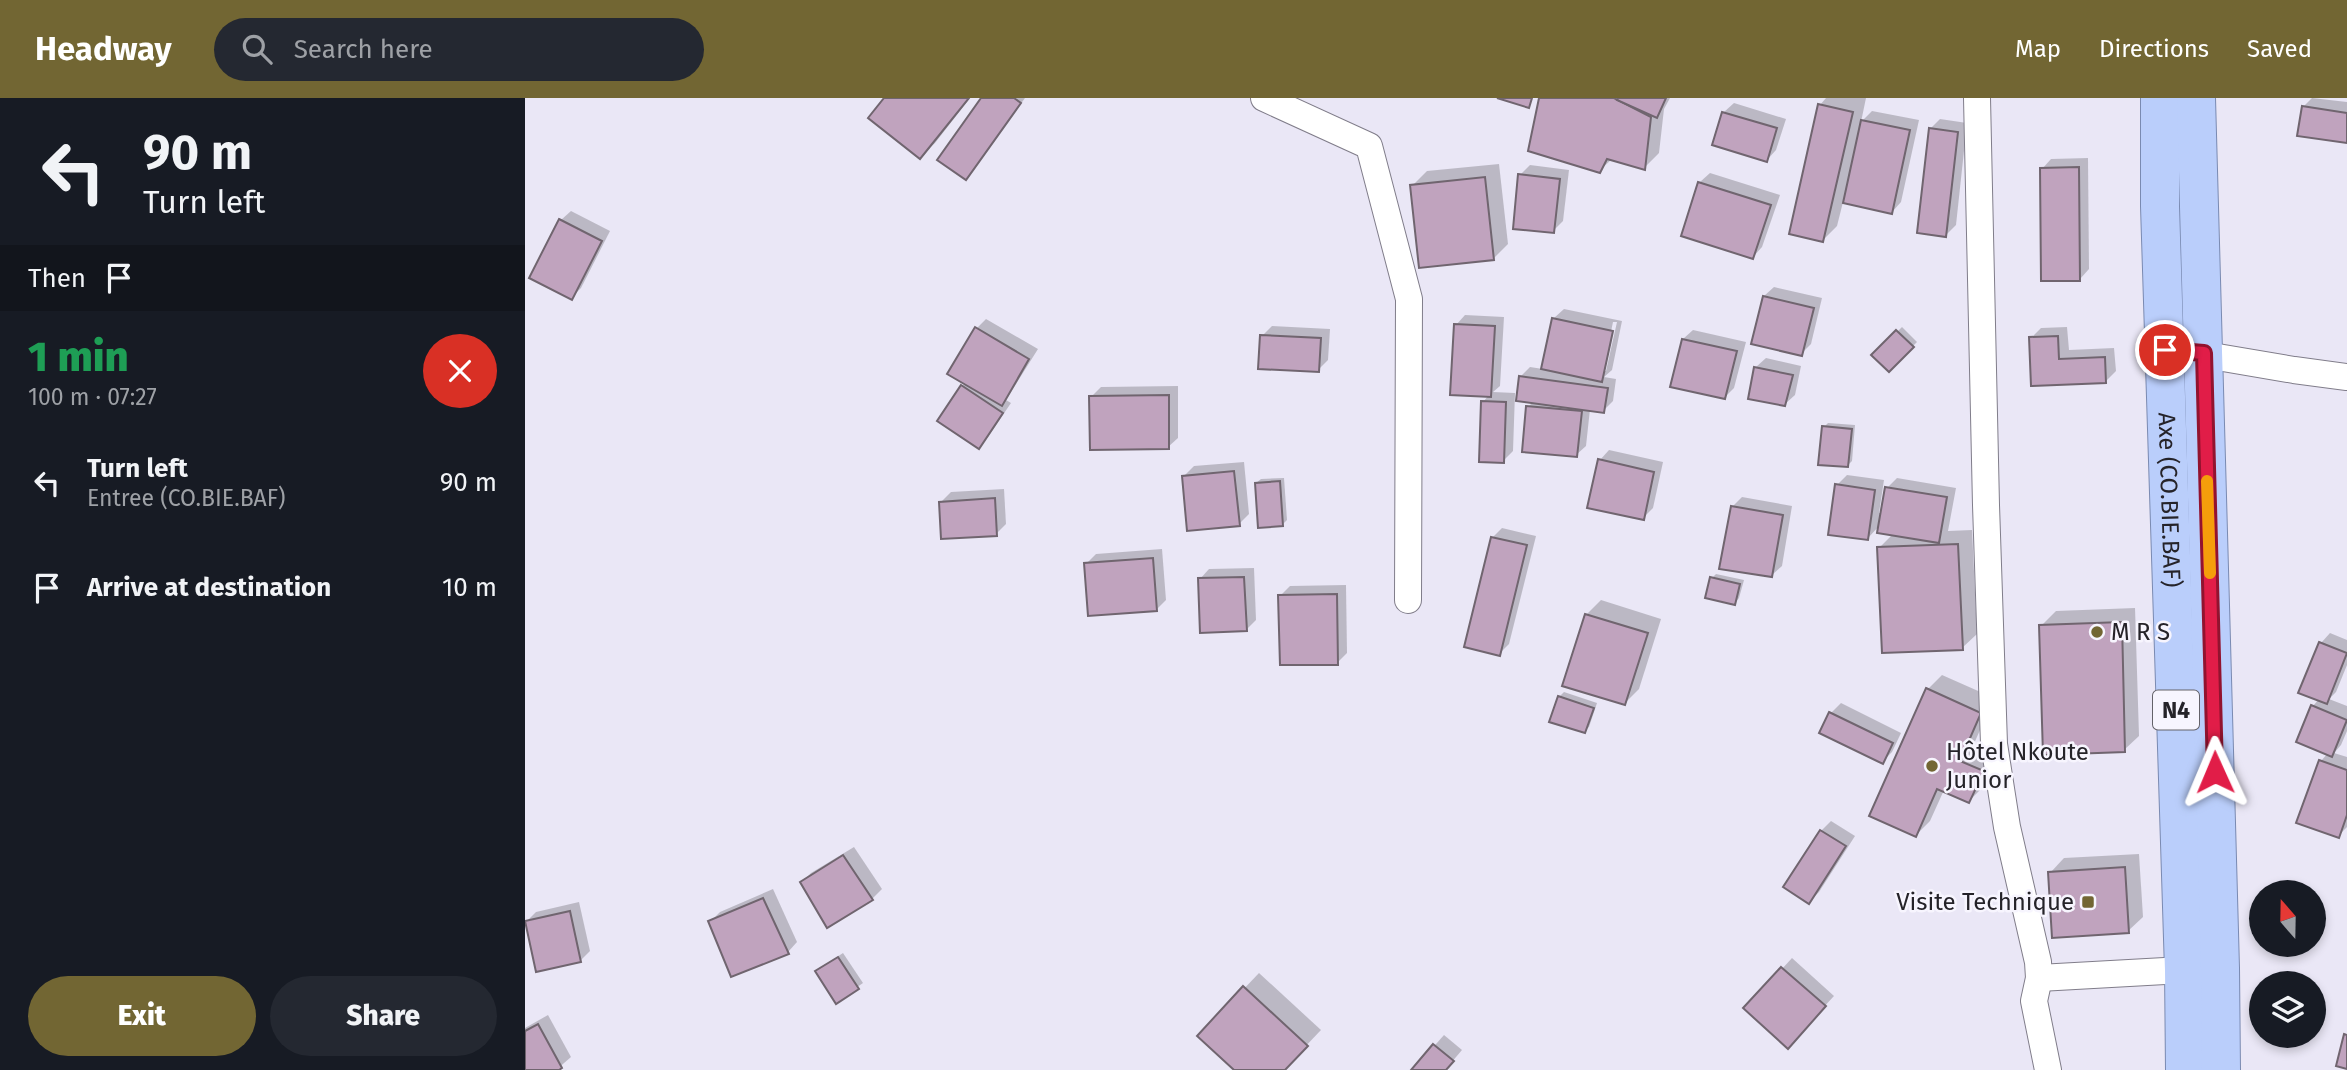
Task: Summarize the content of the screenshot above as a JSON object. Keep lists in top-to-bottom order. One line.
{"streets":{"highway":["Axe (CO.BIE.BAF)","N4"]},"places":{"other":["M R S","Hôtel Nkoute Junior"],"transit":["Visite Technique"]},"north":"top","page":{"header":"Headway","search":"Search here","nav":["Map","Directions","Saved"],"turn":["90 m","Turn left"],"then":"Then","heading":["1 min","100 m · 07:27"],"list":[{"name":"Turn left","note":"Entree (CO.BIE.BAF)","value":"90 m"},{"name":"Arrive at destination","value":"10 m"}],"buttons":["Exit","Share"]}}
